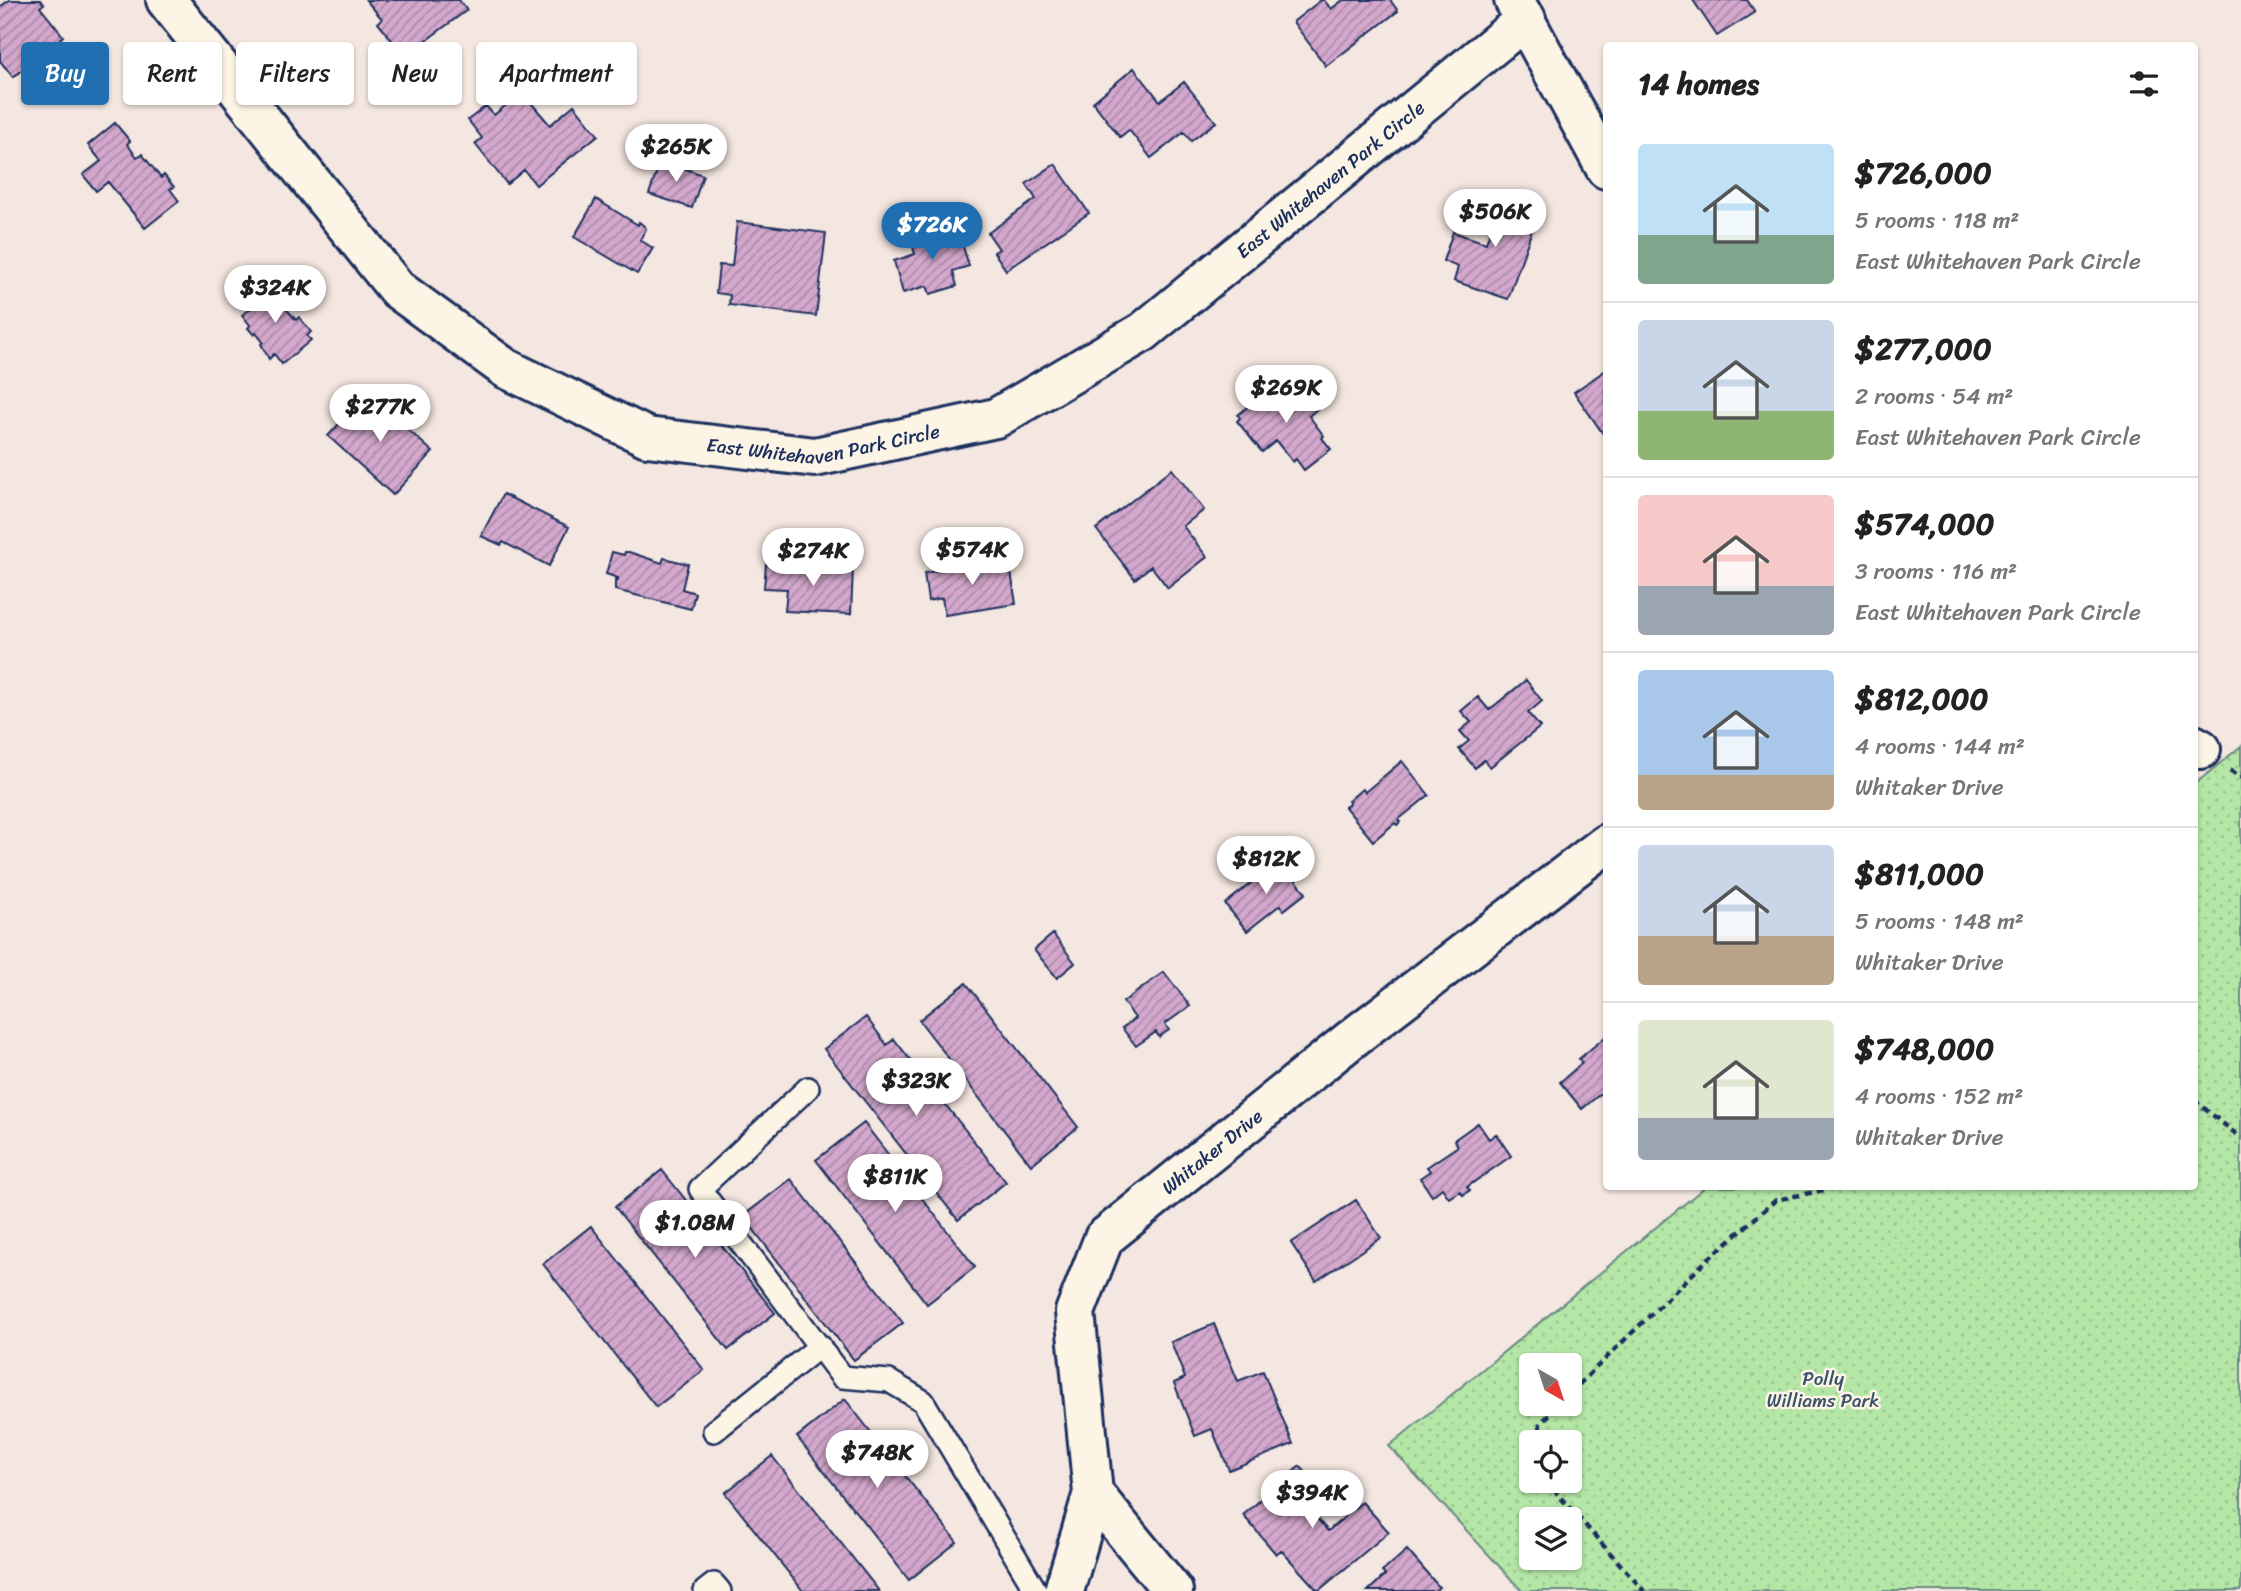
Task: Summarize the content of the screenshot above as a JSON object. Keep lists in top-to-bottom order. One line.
{"streets":{"street":["East Whitehaven Park Circle","Whitaker Drive"]},"parks":["Polly Williams Park"],"north":"bottom right","page":{"chip":["Buy","Rent","Filters","New","Apartment"],"heading":"14 homes","price":["$265K","$506K","$726K","$324K","$269K","$277K","$574K","$274K","$812K","$323K","$811K","$1.08M","$748K","$394K"],"list":[{"name":"$726,000","note":"5 rooms · 118 m² · East Whitehaven Park Circle"},{"name":"$277,000","note":"2 rooms · 54 m² · East Whitehaven Park Circle"},{"name":"$574,000","note":"3 rooms · 116 m² · East Whitehaven Park Circle"},{"name":"$812,000","note":"4 rooms · 144 m² · Whitaker Drive"},{"name":"$811,000","note":"5 rooms · 148 m² · Whitaker Drive"},{"name":"$748,000","note":"4 rooms · 152 m² · Whitaker Drive"}]}}
